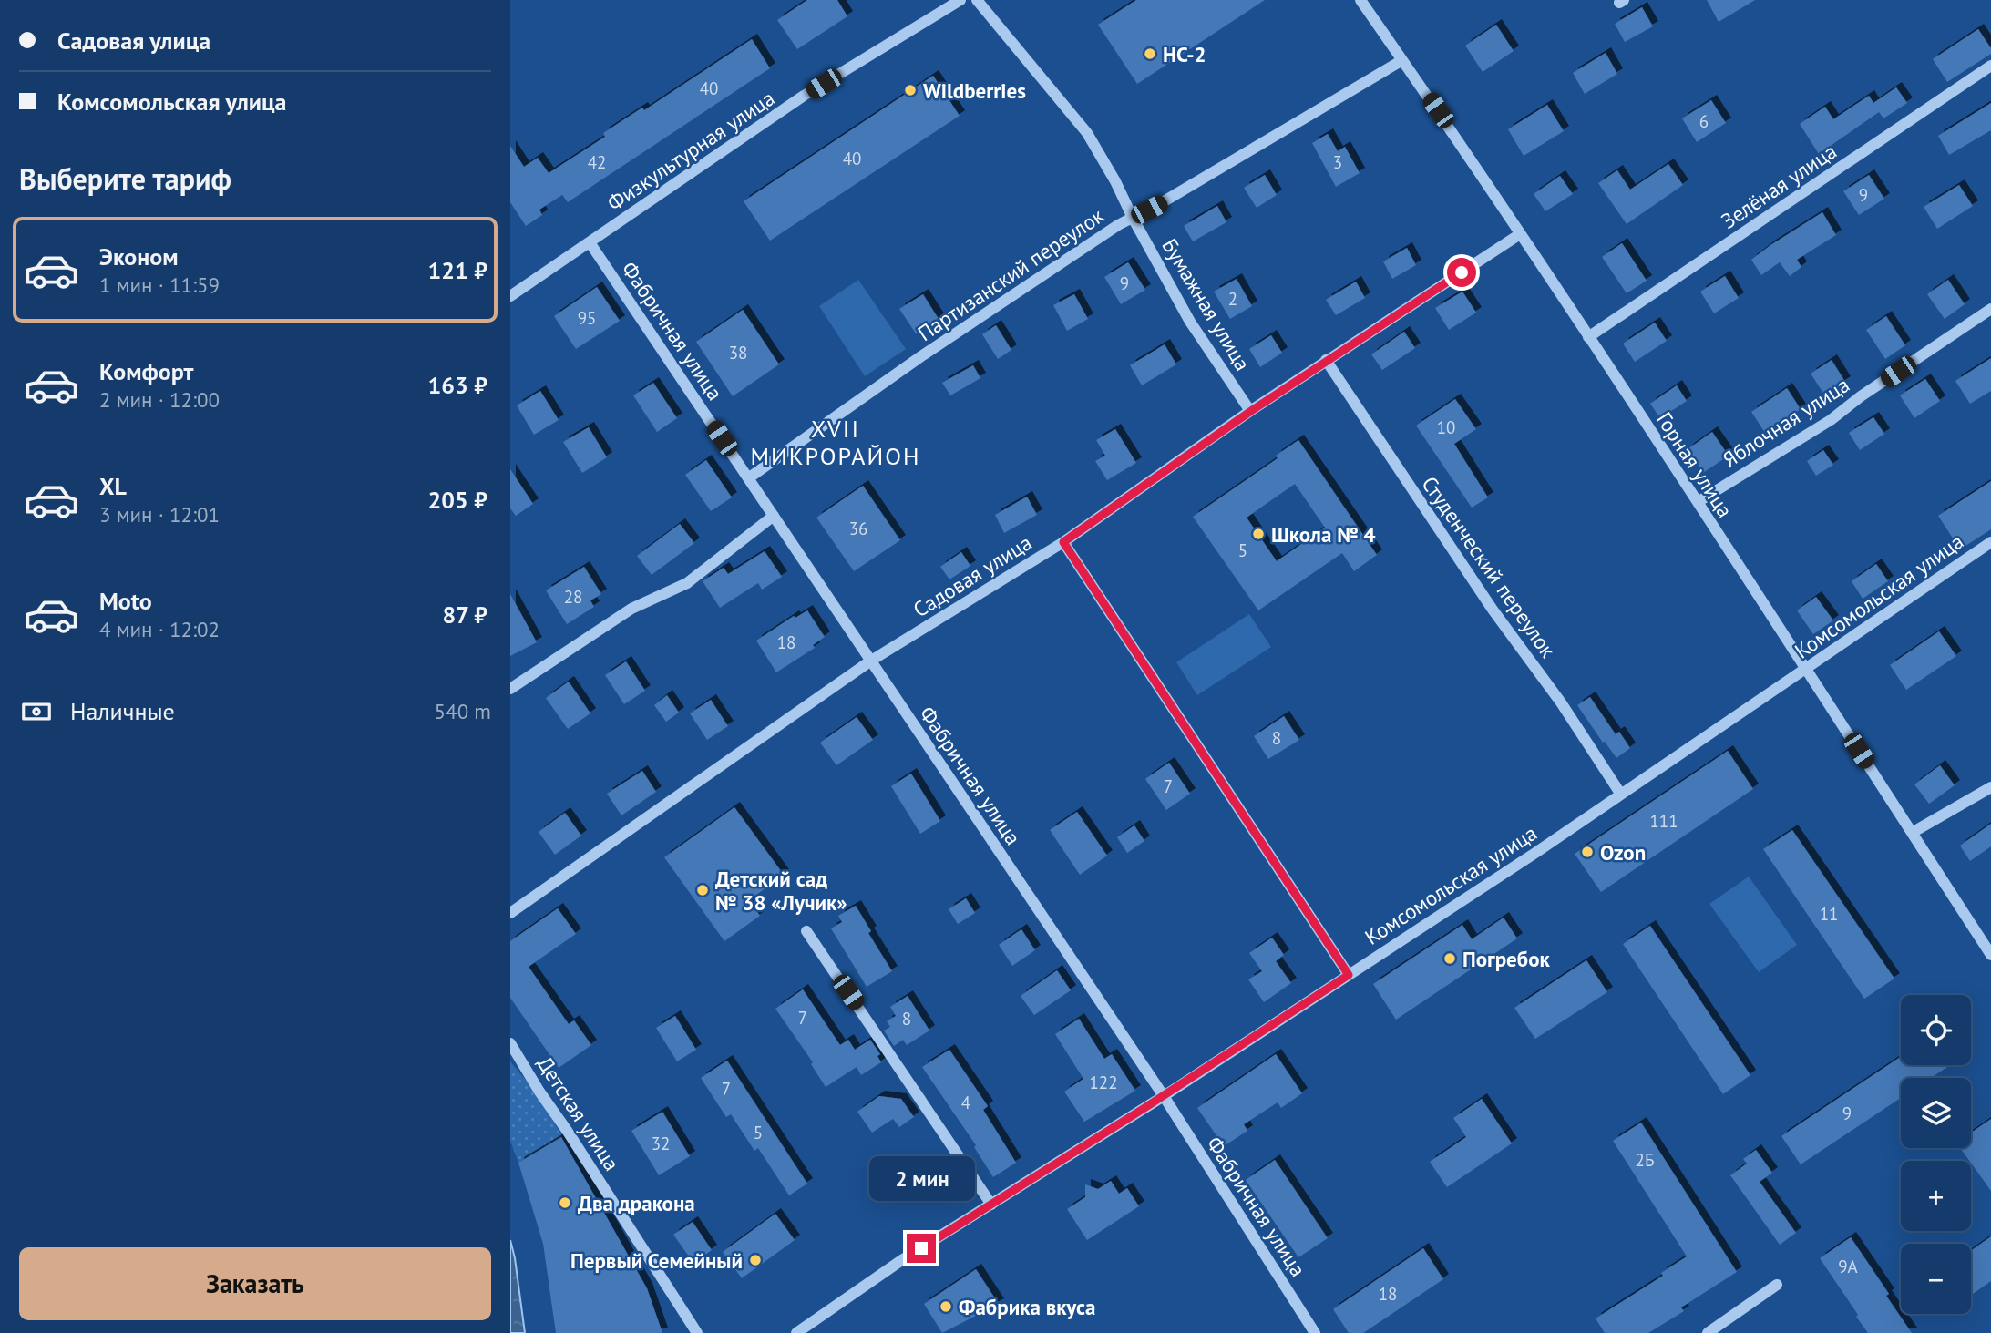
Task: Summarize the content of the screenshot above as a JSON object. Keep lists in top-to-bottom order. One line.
{"streets":{"street":["Физкультурная улица","Зелёная улица","Партизанский переулок","Бумажная улица","Фабричная улица","Яблочная улица","Горная улица","Студенческий переулок","Садовая улица","Комсомольская улица","Детская улица"]},"crossings":[["Физкультурная улица","Фабричная улица"],["Зелёная улица","Горная улица"],["Партизанский переулок","Бумажная улица"],["Партизанский переулок","Фабричная улица"],["Партизанский переулок","Горная улица"],["Бумажная улица","Садовая улица"],["Фабричная улица","Садовая улица"],["Фабричная улица","Комсомольская улица"],["Яблочная улица","Горная улица"],["Горная улица","Садовая улица"],["Горная улица","Комсомольская улица"],["Студенческий переулок","Садовая улица"],["Студенческий переулок","Комсомольская улица"]],"districts":["XVII МИКРОРАЙОН"],"places":["НС-2","Wildberries","Школа № 4","Ozon","Детский сад № 38 «Лучик»","Погребок","Два дракона","Первый Семейный","Фабрика вкуса"],"house_numbers":["40","6","40","42","3","9","9","2","95","38","10","36","5","28","18","8","7","111","11","7","8","122","7","4","9","5","32","2Б","9А","18"],"page":{"banner":["Садовая улица","Комсомольская улица"],"heading":"Выберите тариф","list":[{"name":"Эконом","note":"1 мин · 11:59","value":"121 ₽"},{"name":"Комфорт","note":"2 мин · 12:00","value":"163 ₽"},{"name":"XL","note":"3 мин · 12:01","value":"205 ₽"},{"name":"Moto","note":"4 мин · 12:02","value":"87 ₽"}],"pay":["Наличные","540 m"],"map_buttons":["+","−"],"bubble":"2 мин","buttons":"Заказать"}}
